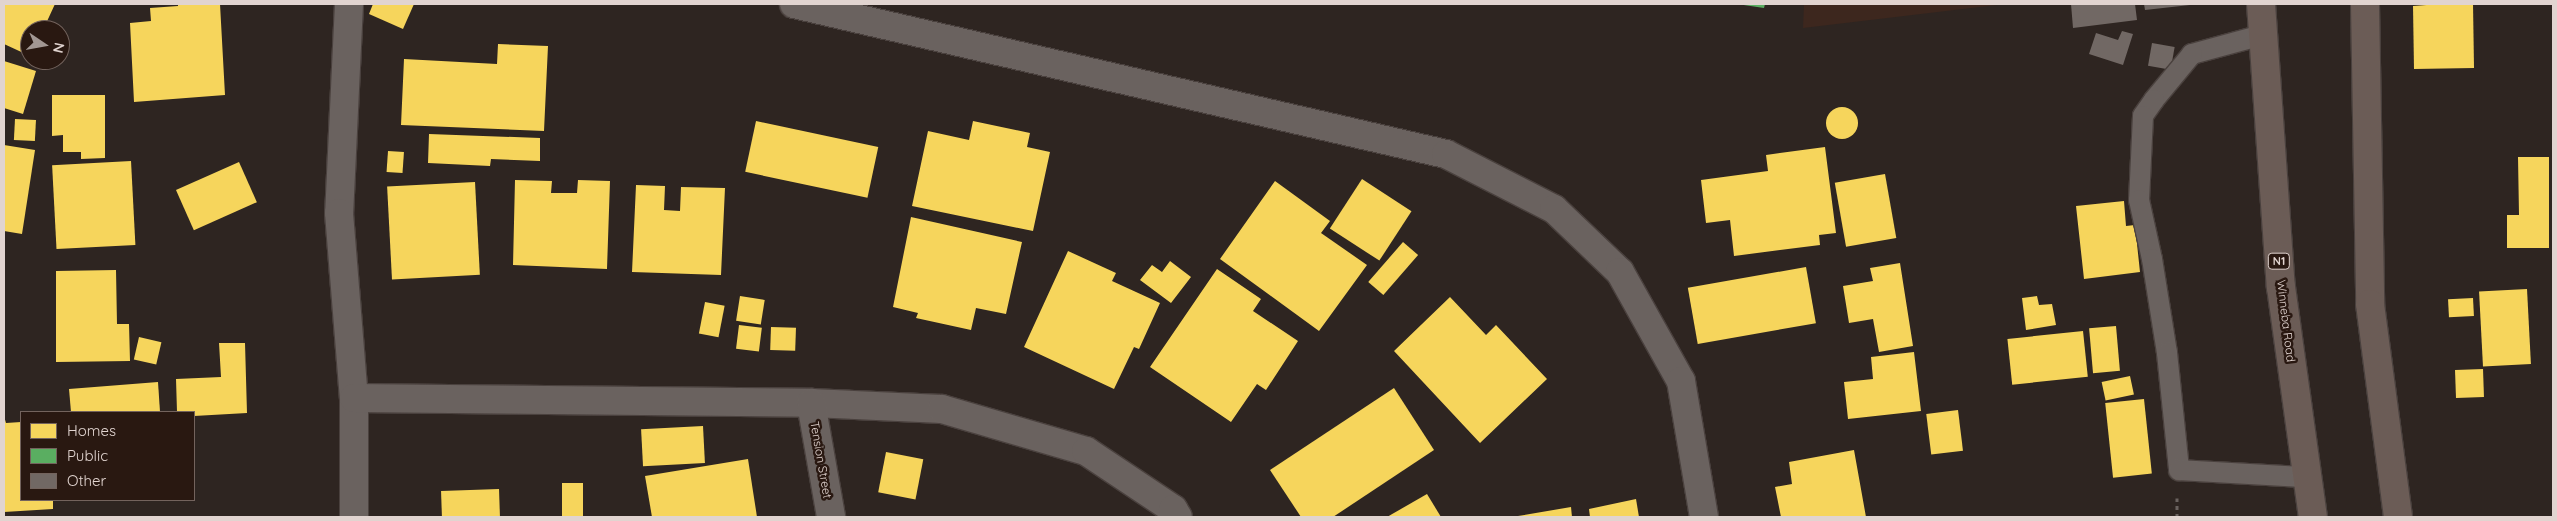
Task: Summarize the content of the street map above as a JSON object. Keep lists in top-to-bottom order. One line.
{"streets":{"highway":["N1","Winneba Road"],"street":["Tension Street"]},"legend":["Homes","Public","Other"],"north":"right"}
